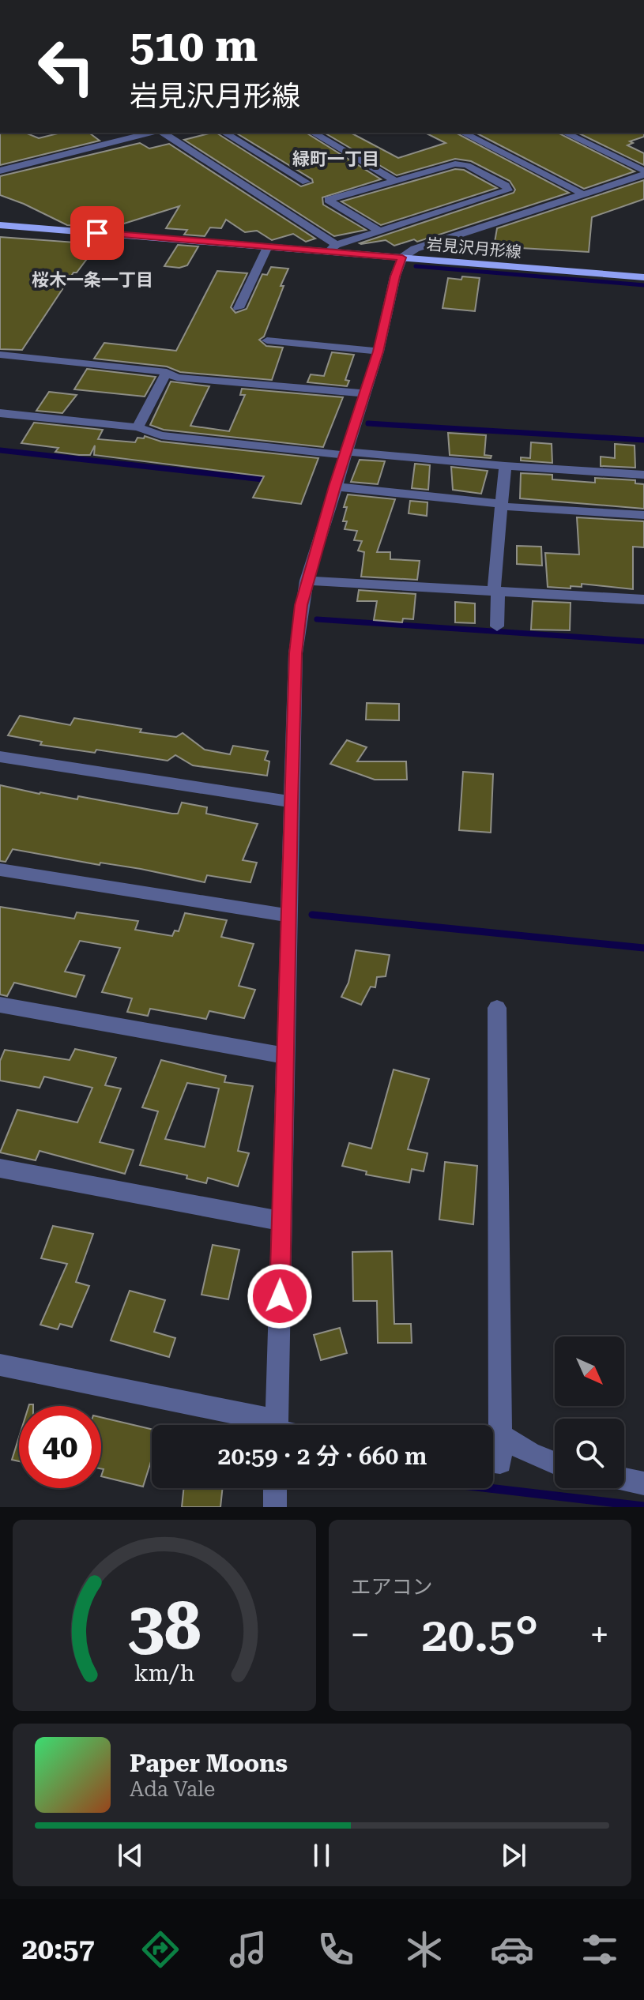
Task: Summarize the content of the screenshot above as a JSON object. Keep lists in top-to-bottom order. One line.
{"streets":{"main road":["岩見沢月形線"]},"districts":["緑町一丁目","桜木一条一丁目"],"north":"bottom right","page":{"turn":["510 m","岩見沢月形線"],"limit":"40","trip":"20:59 · 2 分 · 660 m","tile":"エアコン","heat":["−","20.5°","+"],"song":["Paper Moons","Ada Vale"],"tabs":"20:57","gauge":["38","km/h"]}}
